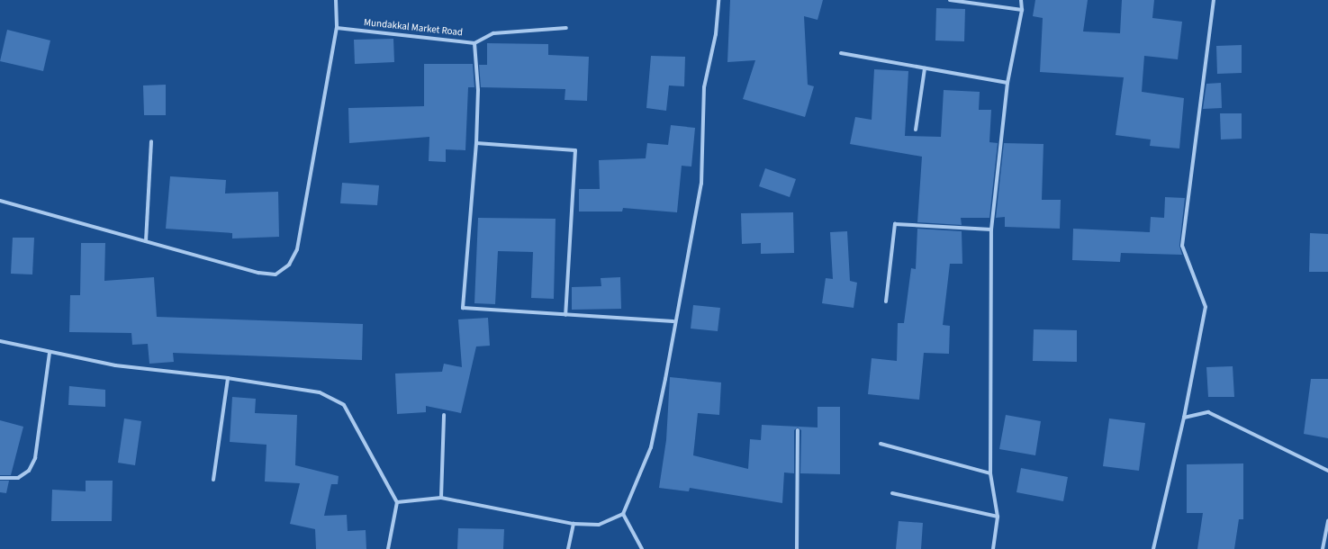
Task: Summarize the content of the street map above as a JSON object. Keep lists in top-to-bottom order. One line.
{"streets":{"street":["Mundakkal Market Road"]}}
